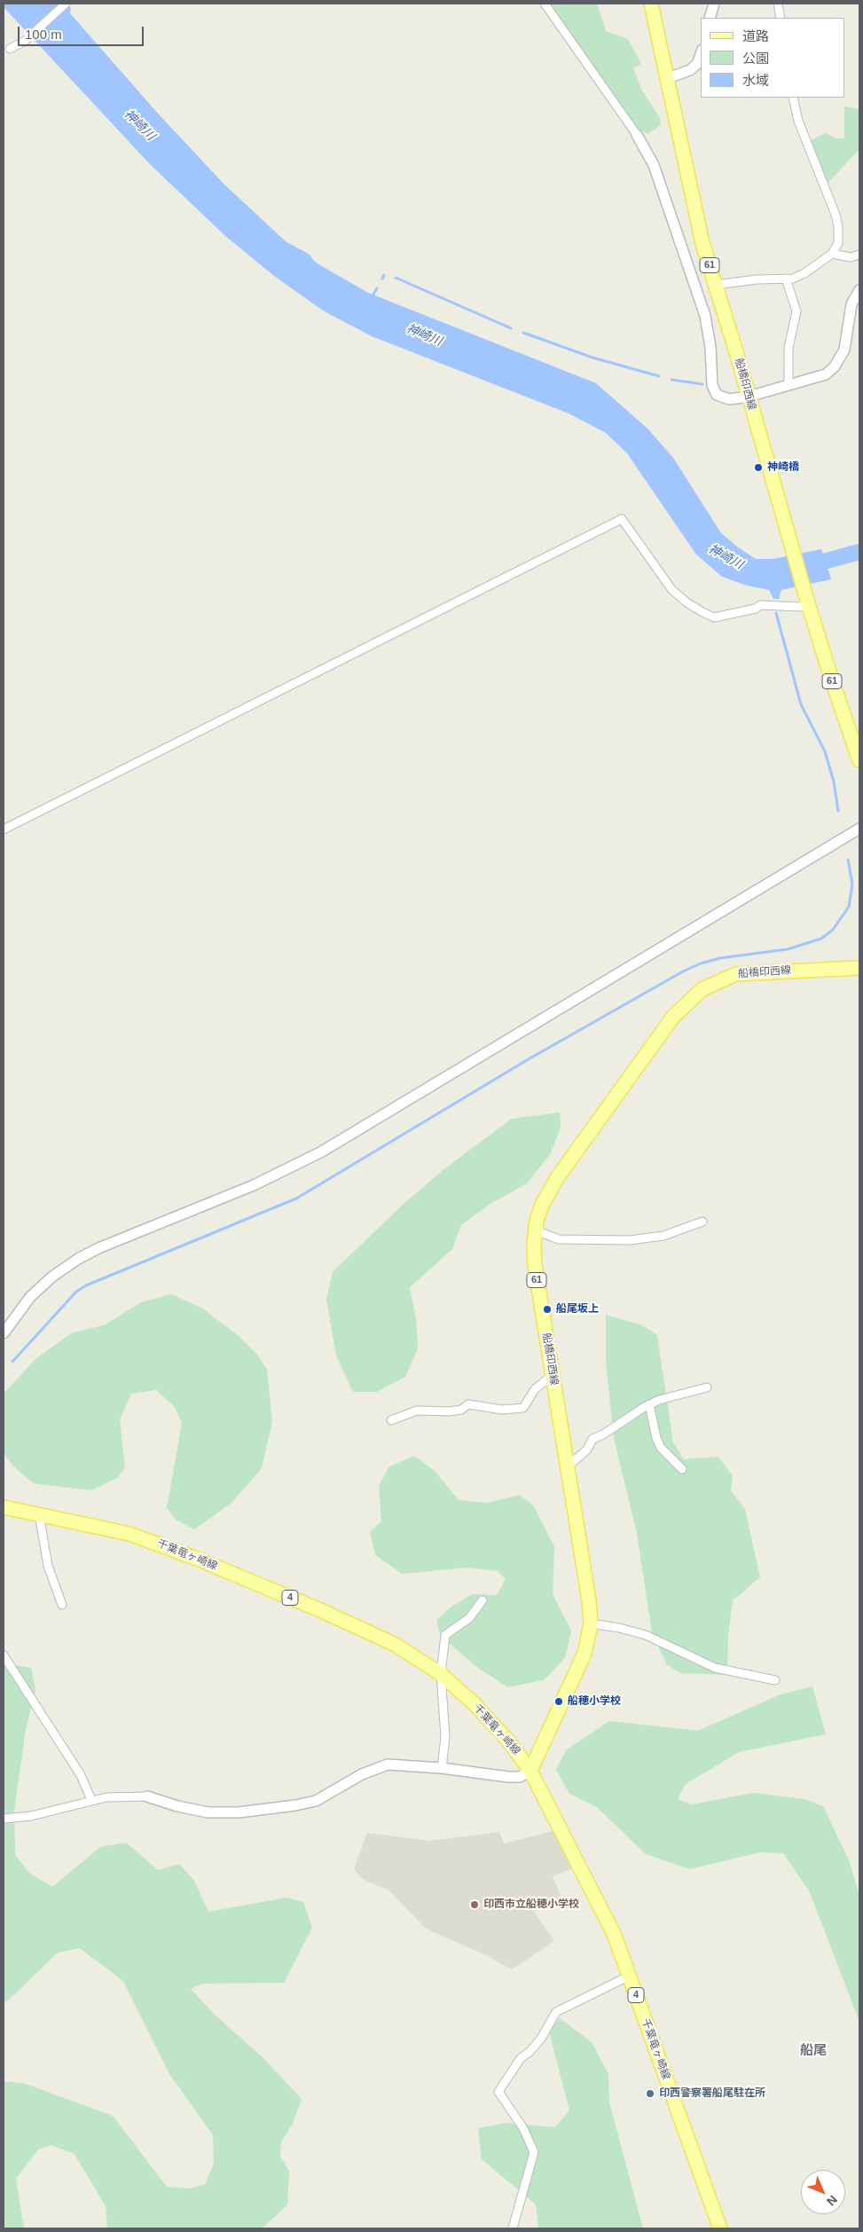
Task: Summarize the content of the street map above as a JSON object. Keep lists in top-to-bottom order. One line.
{"streets":{"main road":["61","船橋印西線","千葉竜ヶ崎線","4"]},"crossings":[["船橋印西線","千葉竜ヶ崎線"]],"districts":["船尾"],"water":["神崎川"],"places":["神崎橋","船尾坂上","船穂小学校","印西市立船穂小学校","印西警察署船尾駐在所"],"legend":["道路","公園","水域"],"scale_bar":"100 m","north":"bottom right"}
